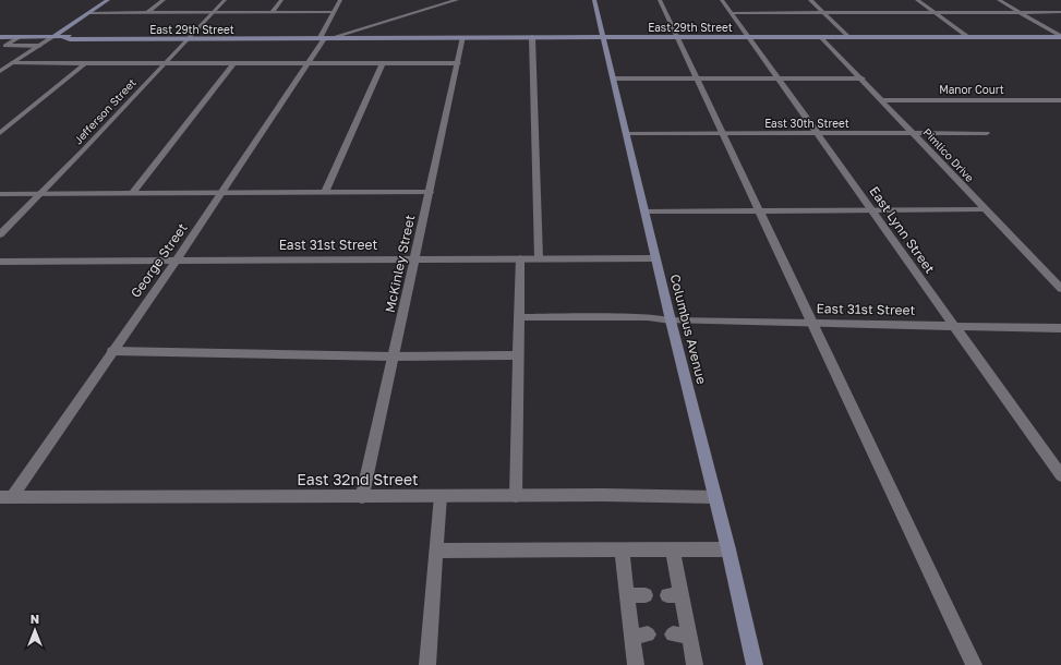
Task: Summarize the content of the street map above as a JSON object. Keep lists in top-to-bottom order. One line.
{"streets":{"street":["East 29th Street","Manor Court","Jefferson Street","East 30th Street","Pimlico Drive","East Lynn Street","East 31st Street","George Street","McKinley Street","Columbus Avenue","East 32nd Street"]},"crossings":[["East 29th Street","Jefferson Street"],["East 29th Street","Pimlico Drive"],["East 29th Street","East Lynn Street"],["East 29th Street","George Street"],["East 29th Street","McKinley Street"],["East 29th Street","Columbus Avenue"],["Manor Court","Pimlico Drive"],["East 30th Street","Pimlico Drive"],["East 30th Street","East Lynn Street"],["East 30th Street","Columbus Avenue"],["East Lynn Street","East 31st Street"],["East 31st Street","George Street"],["East 31st Street","McKinley Street"],["East 31st Street","Columbus Avenue"],["George Street","East 32nd Street"],["McKinley Street","East 32nd Street"],["Columbus Avenue","East 32nd Street"]],"north":"top"}
